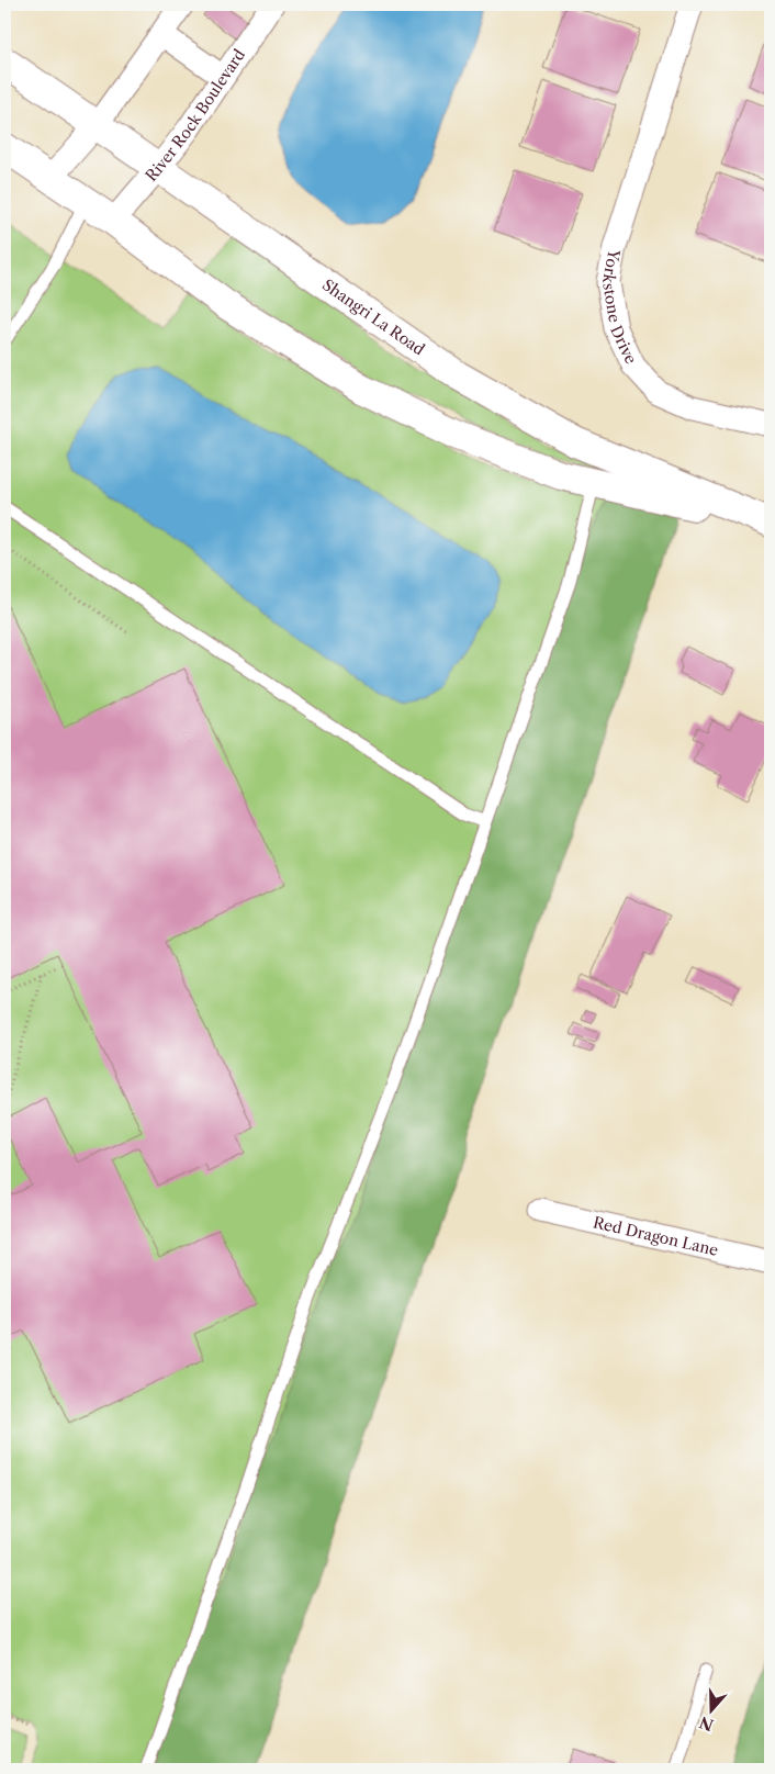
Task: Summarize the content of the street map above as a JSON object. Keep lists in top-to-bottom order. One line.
{"streets":{"street":["River Rock Boulevard","Yorkstone Drive","Shangri La Road","Red Dragon Lane"]},"crossings":[["River Rock Boulevard","Shangri La Road"]],"north":"bottom"}
